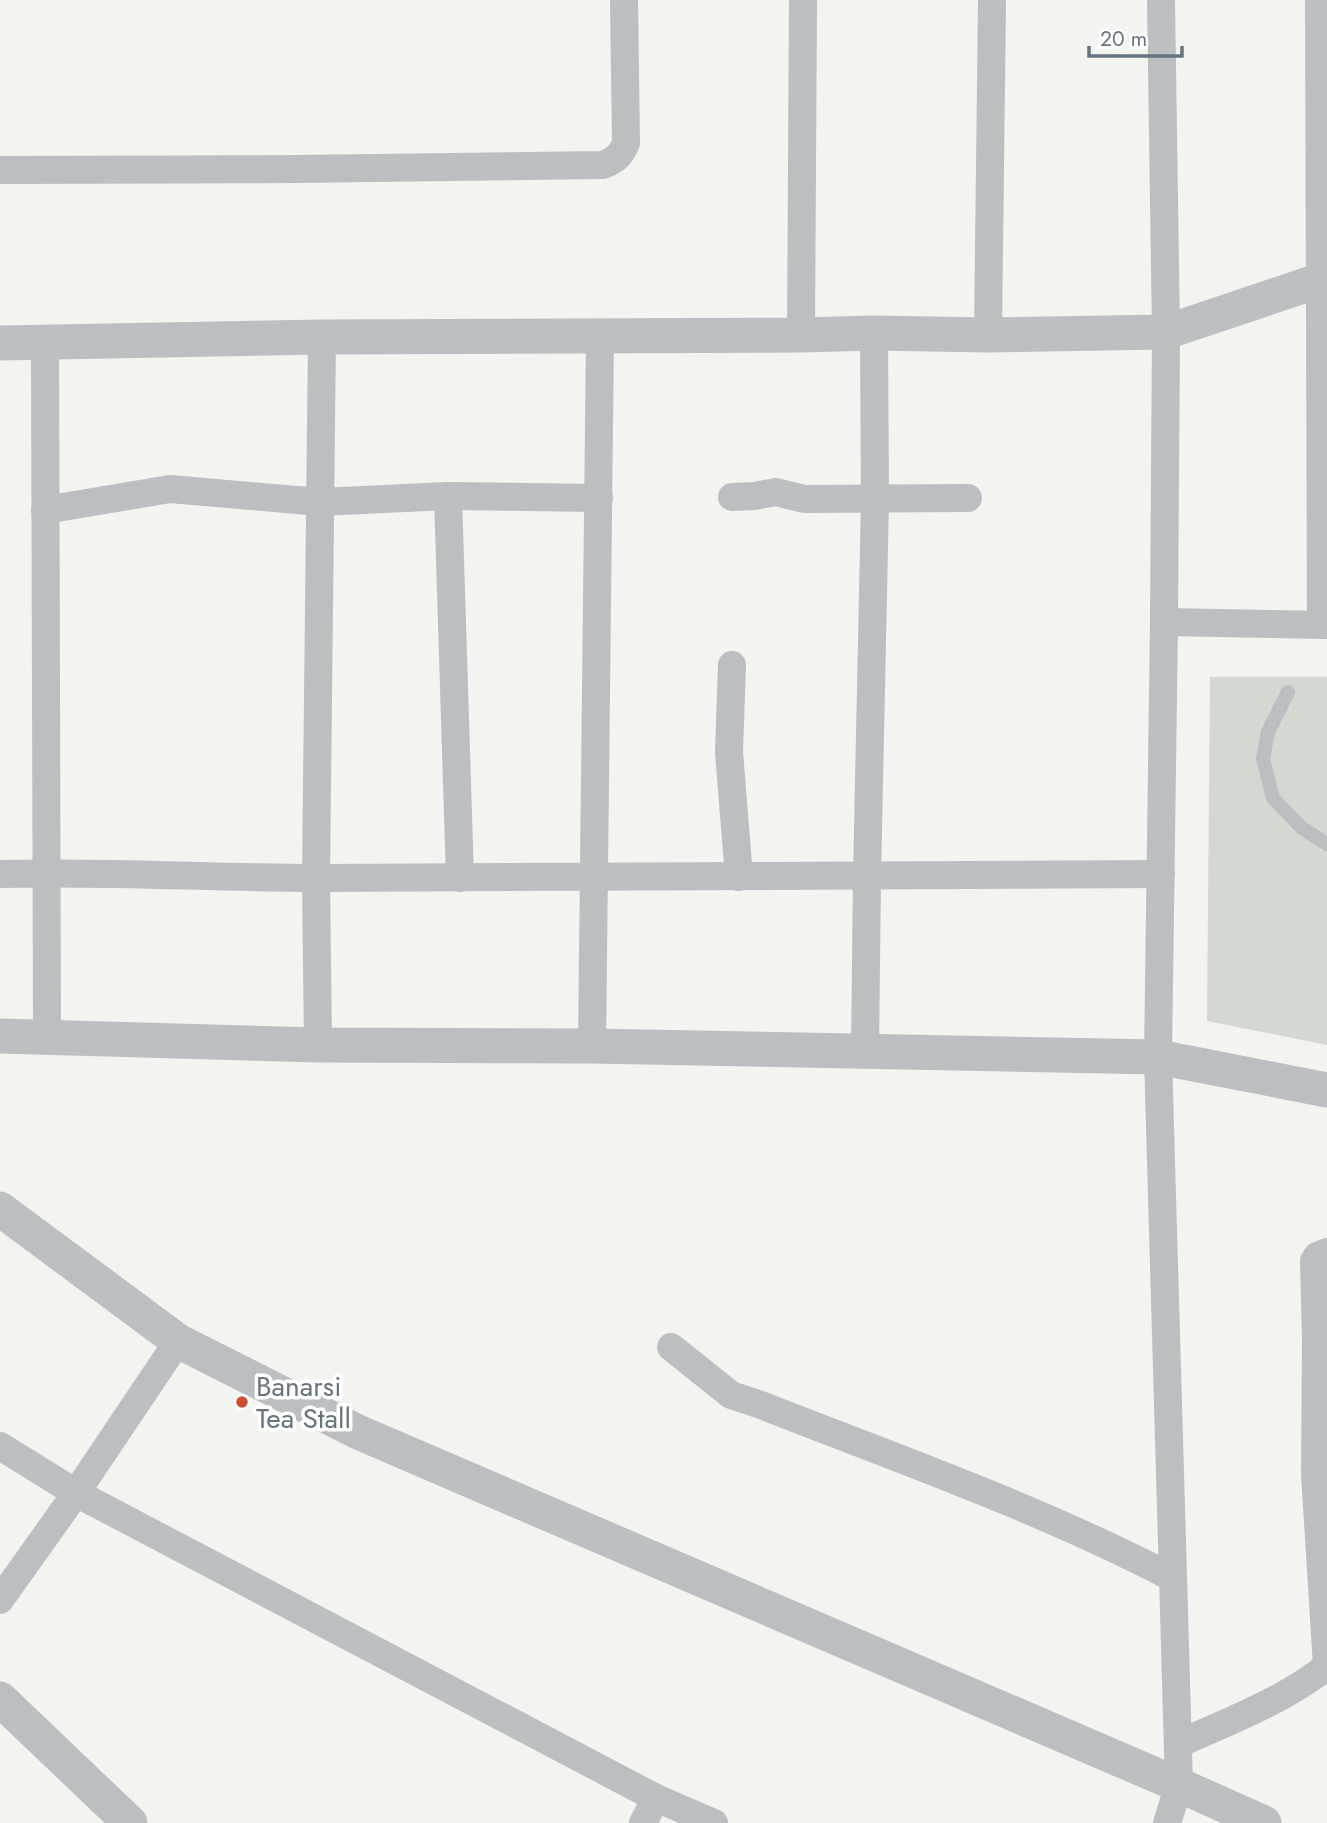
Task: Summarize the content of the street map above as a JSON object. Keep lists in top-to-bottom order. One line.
{"places":["Banarsi Tea Stall"],"scale_bar":"20 m"}
